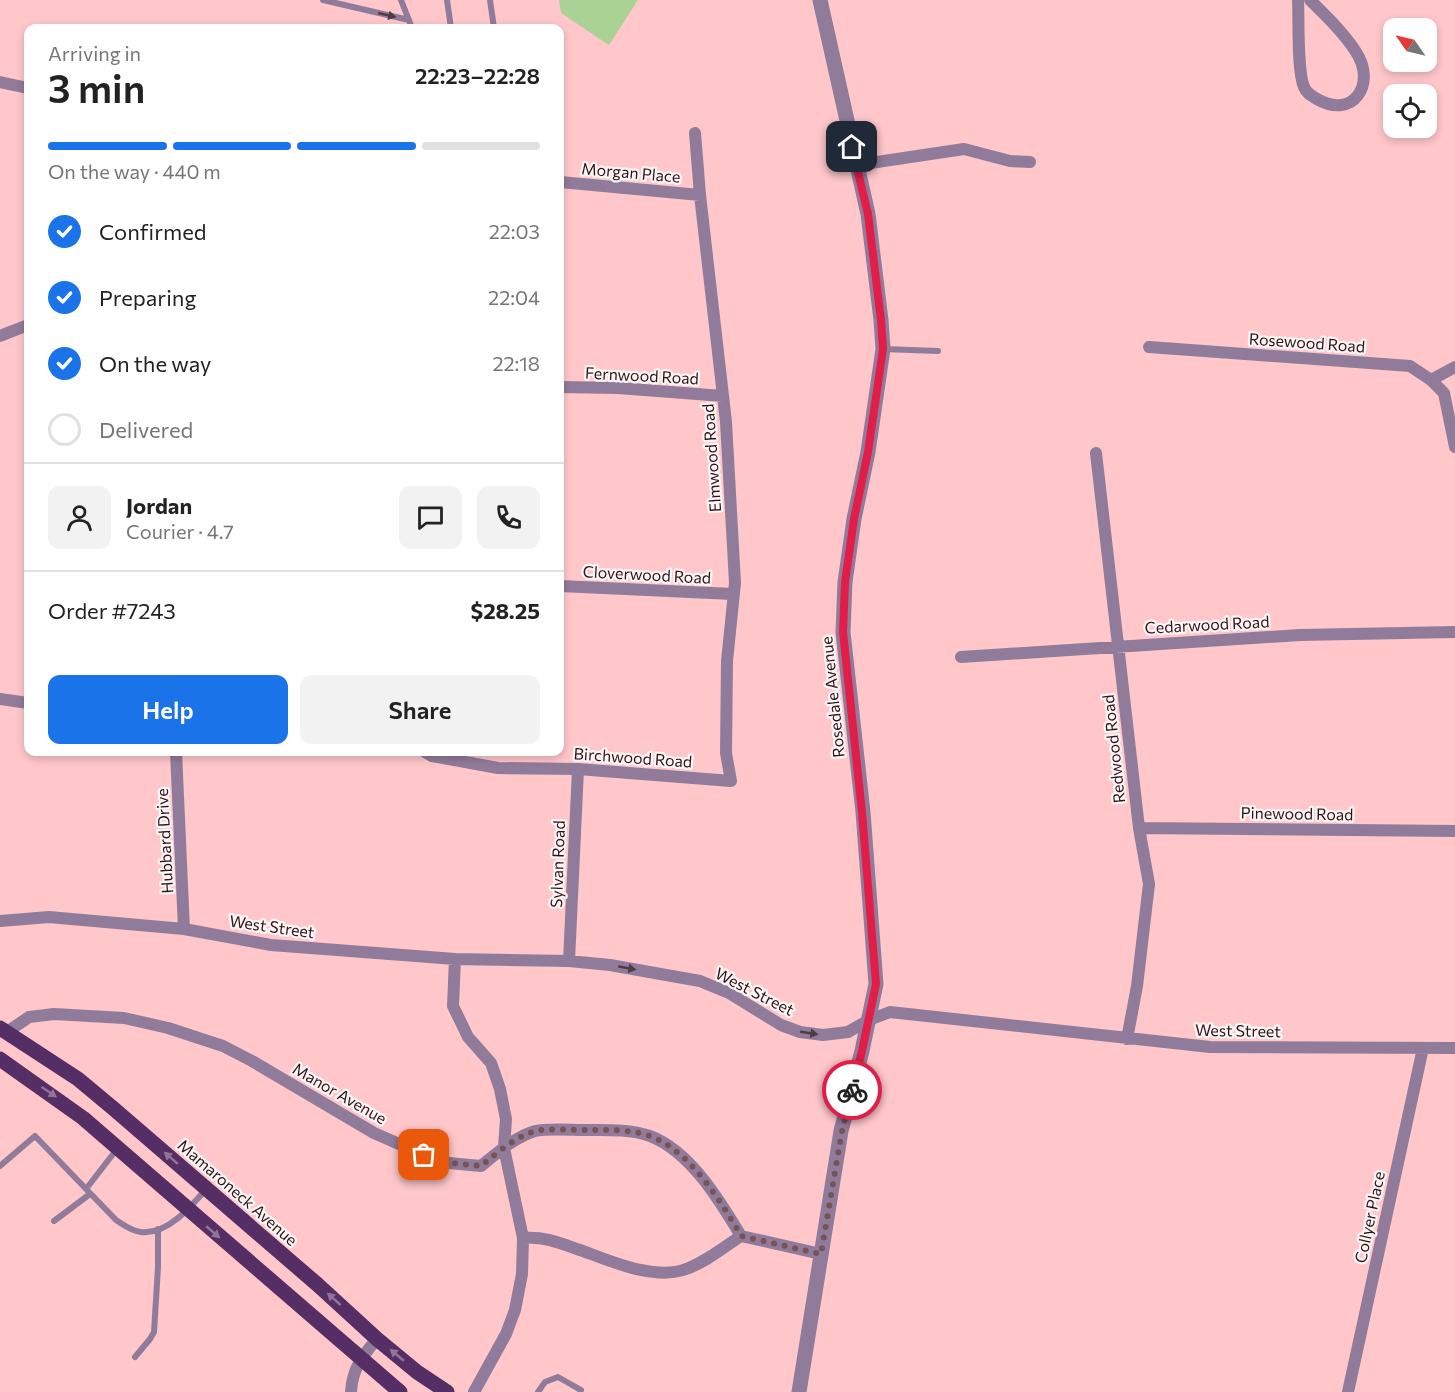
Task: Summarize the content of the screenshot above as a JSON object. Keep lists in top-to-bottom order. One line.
{"streets":{"main road":["Mamaroneck Avenue"],"street":["Morgan Place","Rosewood Road","Fernwood Road","Elmwood Road","Cloverwood Road","Cedarwood Road","Rosedale Avenue","Redwood Road","Birchwood Road","Pinewood Road","Hubbard Drive","Sylvan Road","West Street","Manor Avenue","Collyer Place"]},"crossings":[["Morgan Place","Elmwood Road"],["Fernwood Road","Elmwood Road"],["Elmwood Road","Cloverwood Road"],["Elmwood Road","Birchwood Road"],["Cedarwood Road","Redwood Road"],["Rosedale Avenue","West Street"],["Redwood Road","Pinewood Road"],["Redwood Road","West Street"],["Birchwood Road","Sylvan Road"],["Hubbard Drive","West Street"],["Sylvan Road","West Street"],["West Street","Collyer Place"],["Manor Avenue","Mamaroneck Avenue"]],"north":"top left","page":{"heading":["3 min","Arriving in","22:23–22:28"],"panel":["Jordan","Courier · 4.7","Order #7243","$28.25"],"bar":"On the way · 440 m","list":[["Confirmed","22:03"],["Preparing","22:04"],["On the way","22:18"],"Delivered"],"buttons":["Help","Share"]}}
